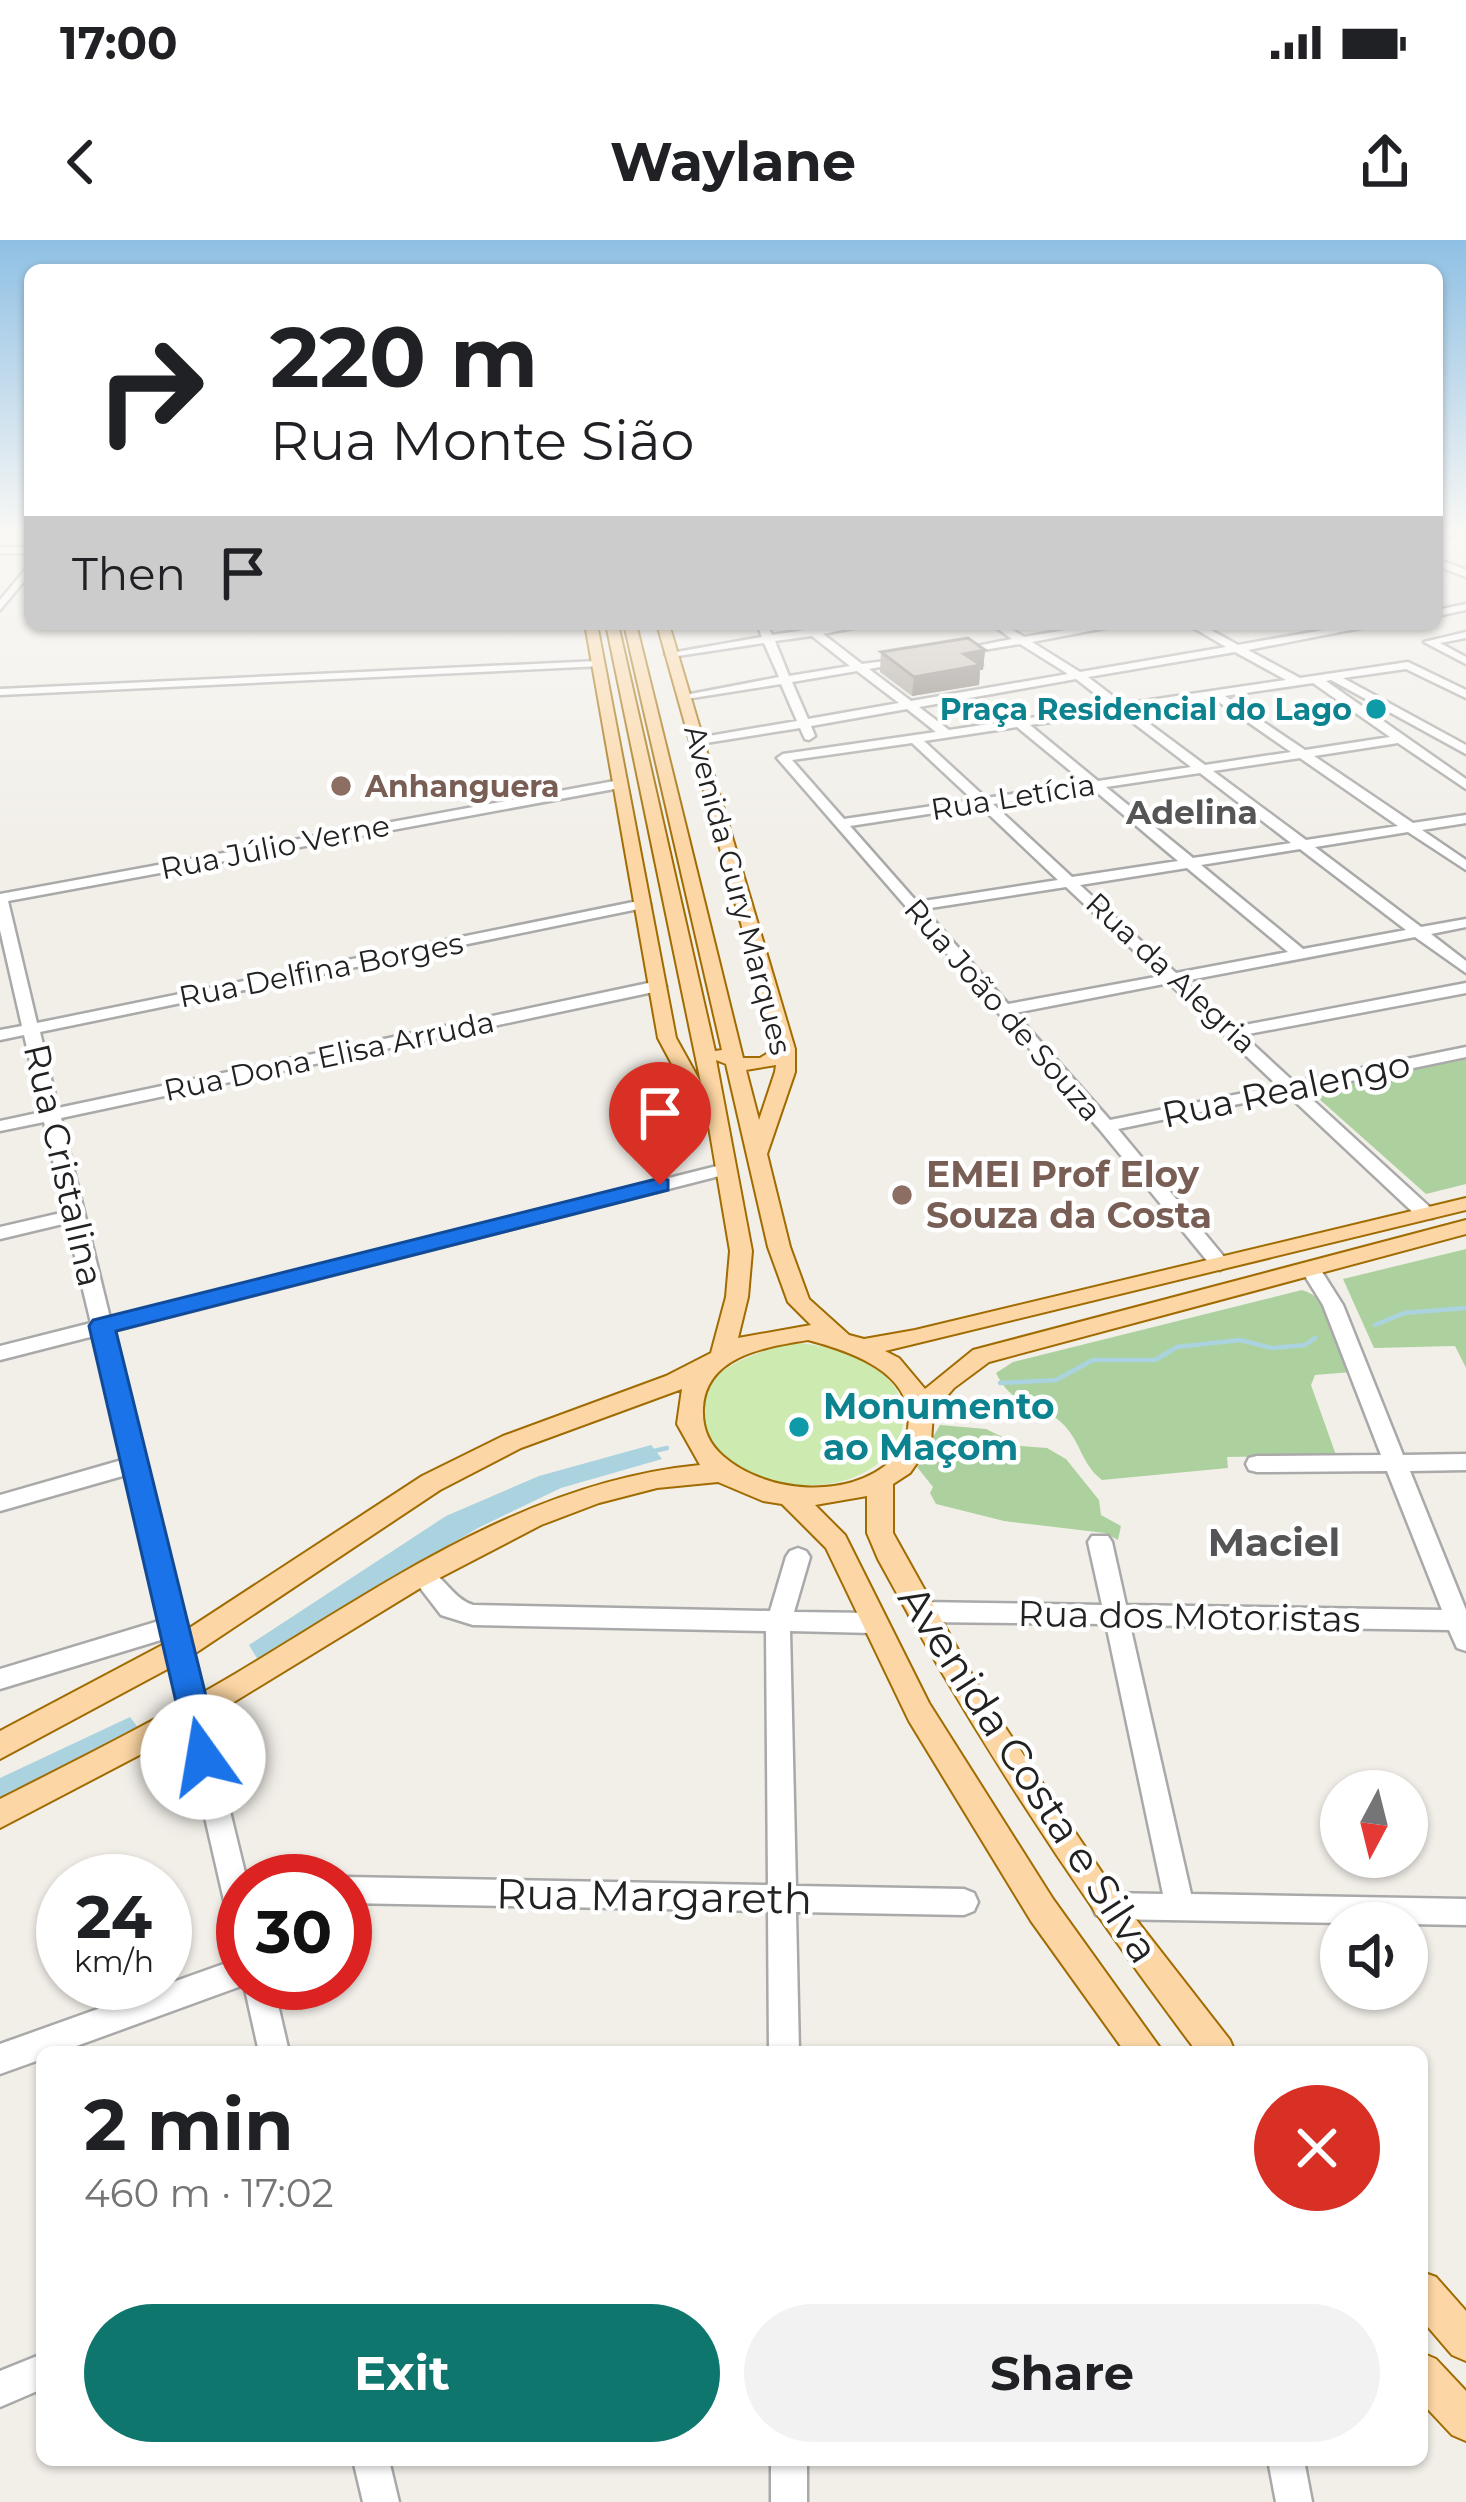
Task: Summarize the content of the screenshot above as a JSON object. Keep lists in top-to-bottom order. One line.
{"streets":{"main road":["Avenida Gury Marques","Avenida Costa e Silva"],"street":["Rua Letícia","Rua Júlio Verne","Rua Delfina Borges","Rua da Alegria","Rua João de Souza","Rua Dona Elisa Arruda","Rua Realengo","Rua Cristalina","Rua dos Motoristas","Rua Margareth"]},"crossings":[["Rua Letícia","Rua da Alegria"],["Rua Letícia","Rua João de Souza"],["Rua Júlio Verne","Avenida Gury Marques"],["Rua Júlio Verne","Rua Cristalina"],["Avenida Gury Marques","Rua Delfina Borges"],["Avenida Gury Marques","Rua Dona Elisa Arruda"],["Avenida Gury Marques","Avenida Costa e Silva"],["Rua Delfina Borges","Rua Cristalina"],["Rua da Alegria","Rua Realengo"],["Rua João de Souza","Rua Realengo"],["Rua Dona Elisa Arruda","Rua Cristalina"],["Rua dos Motoristas","Avenida Costa e Silva"]],"districts":["Adelina","Maciel"],"places":["Praça Residencial do Lago","Anhanguera","EMEI Prof Eloy Souza da Costa","Monumento ao Maçom"],"north":"bottom","page":{"status":"17:00","header":"Waylane","turn":["220 m","Rua Monte Sião"],"then":"Then","speed":"24 km/h","limit":"30","heading":["2 min","460 m · 17:02"],"buttons":["Exit","Share"]}}
